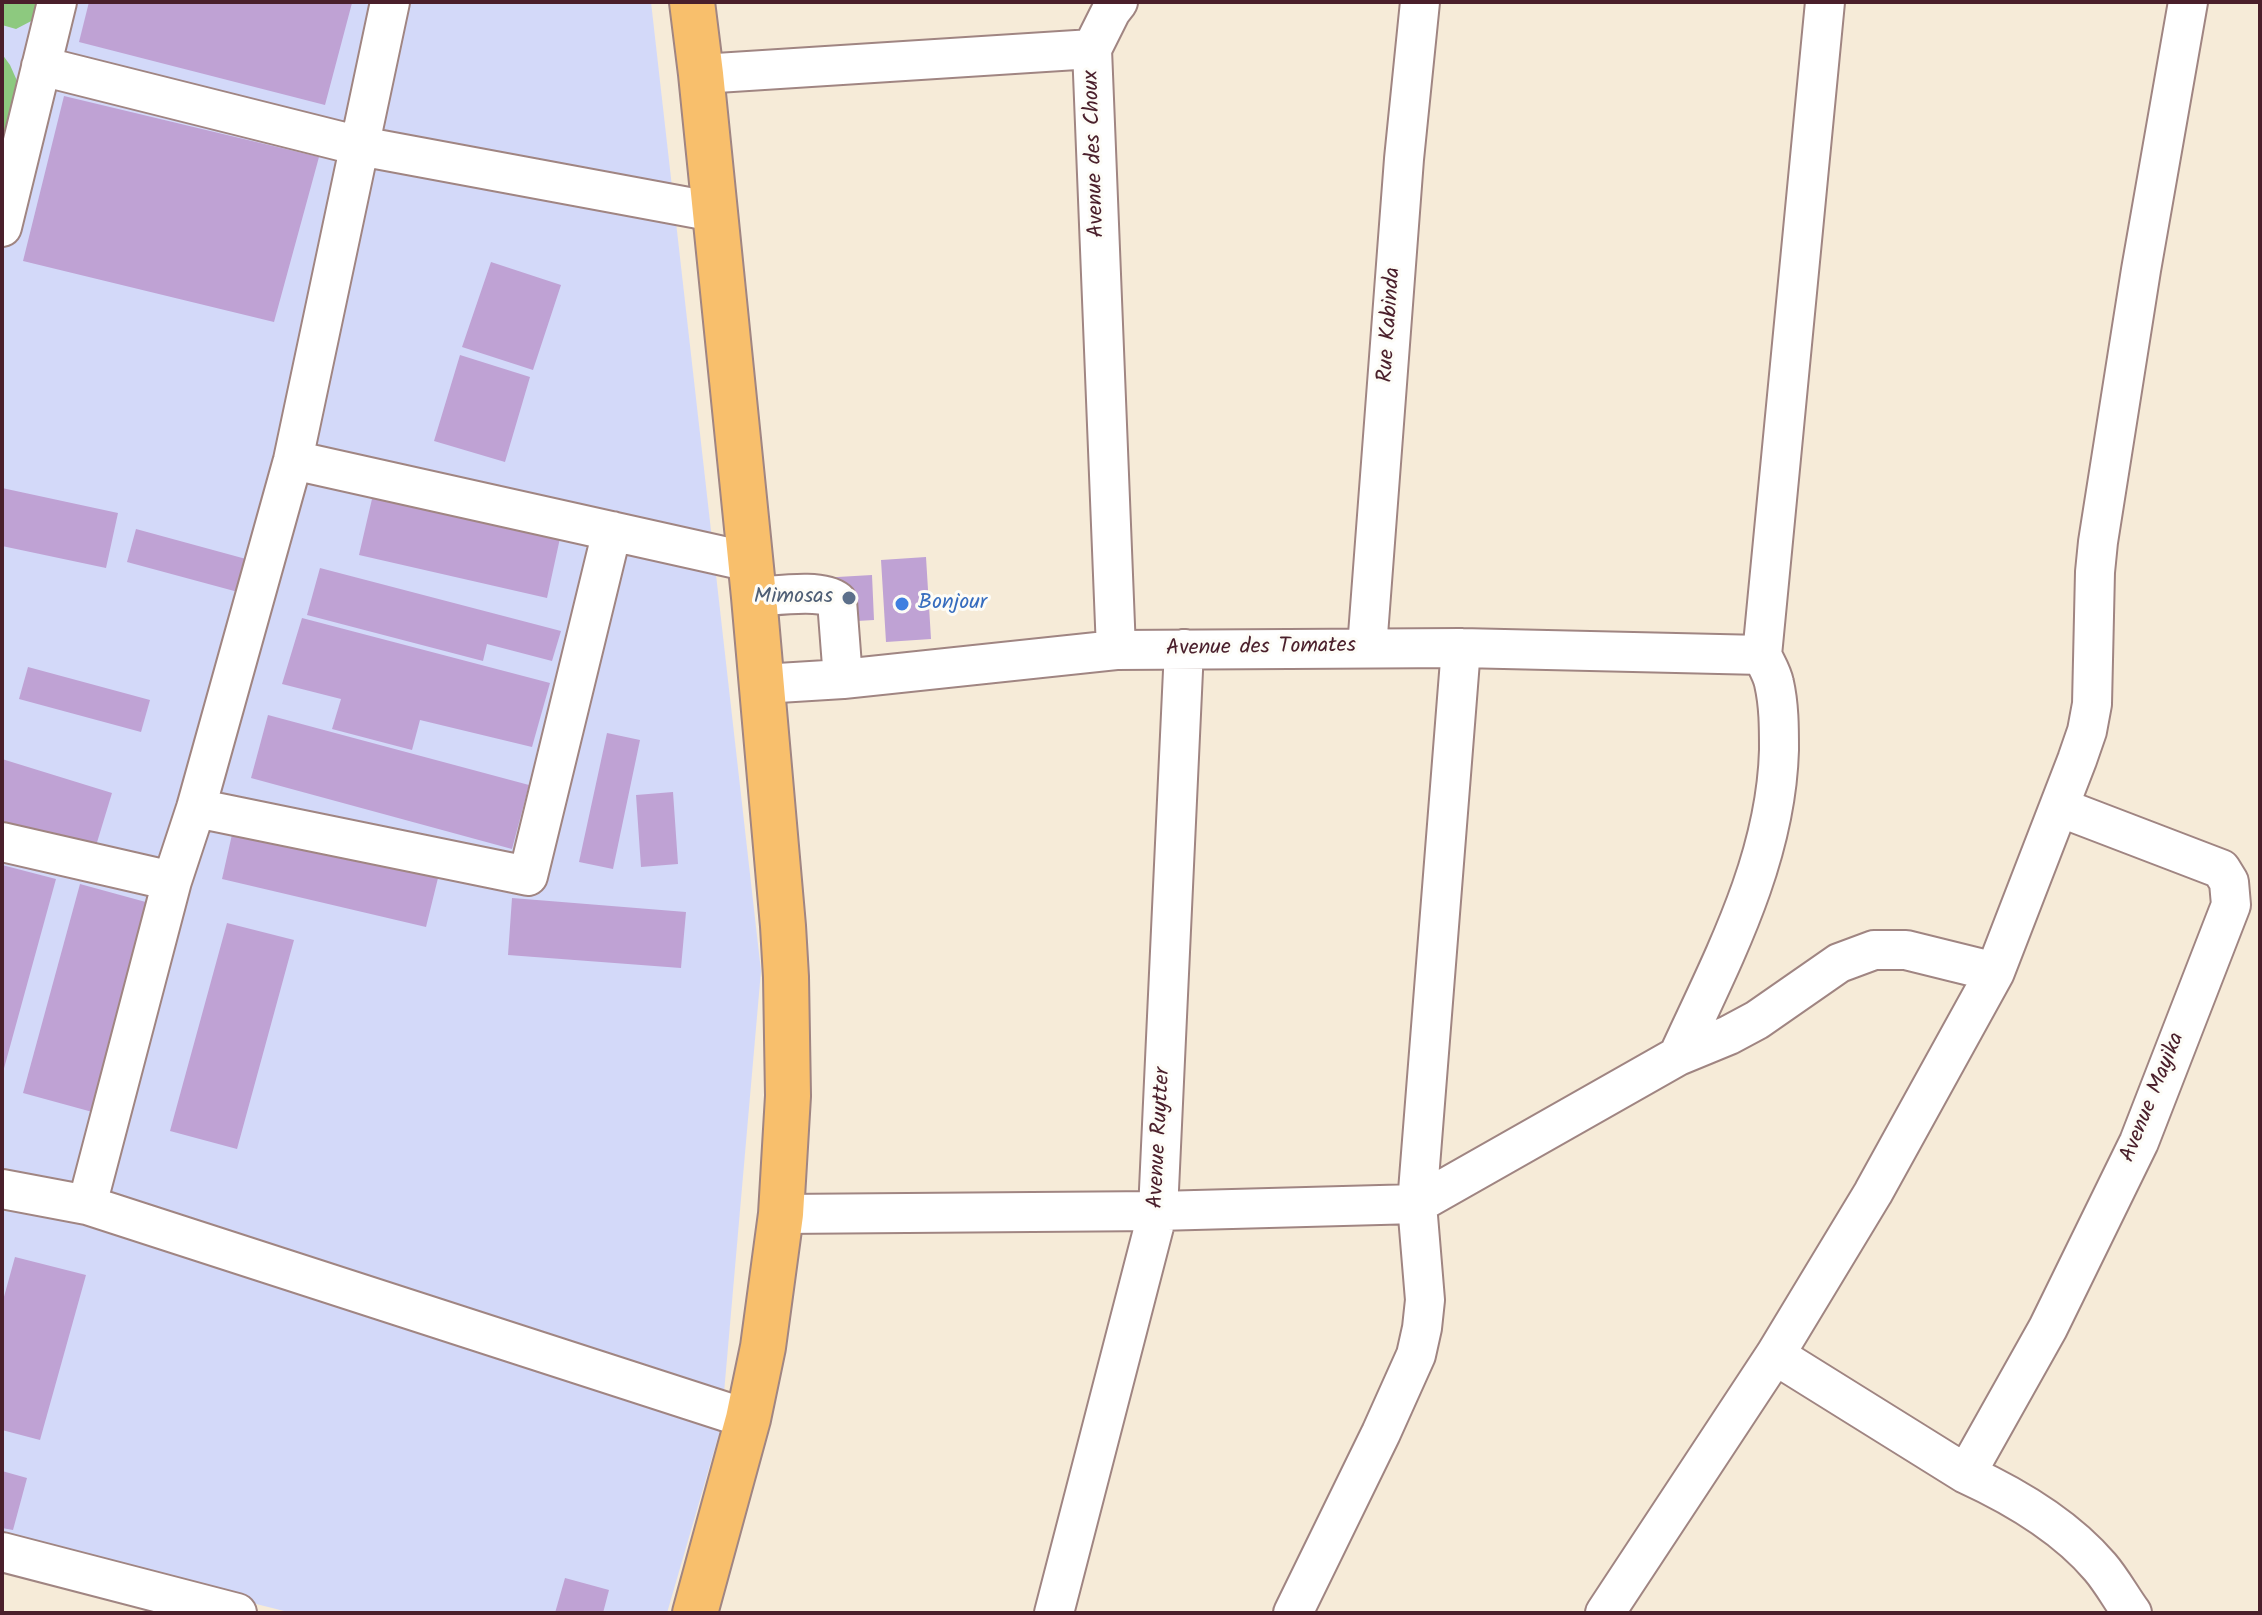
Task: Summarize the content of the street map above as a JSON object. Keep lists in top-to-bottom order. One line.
{"streets":{"street":["Avenue des Choux","Rue Kabinda","Avenue des Tomates","Avenue Mayika","Avenue Ruytter"]},"crossings":[["Avenue des Choux","Avenue des Tomates"],["Rue Kabinda","Avenue des Tomates"],["Avenue des Tomates","Avenue Ruytter"]],"places":["Mimosas","Bonjour"]}
